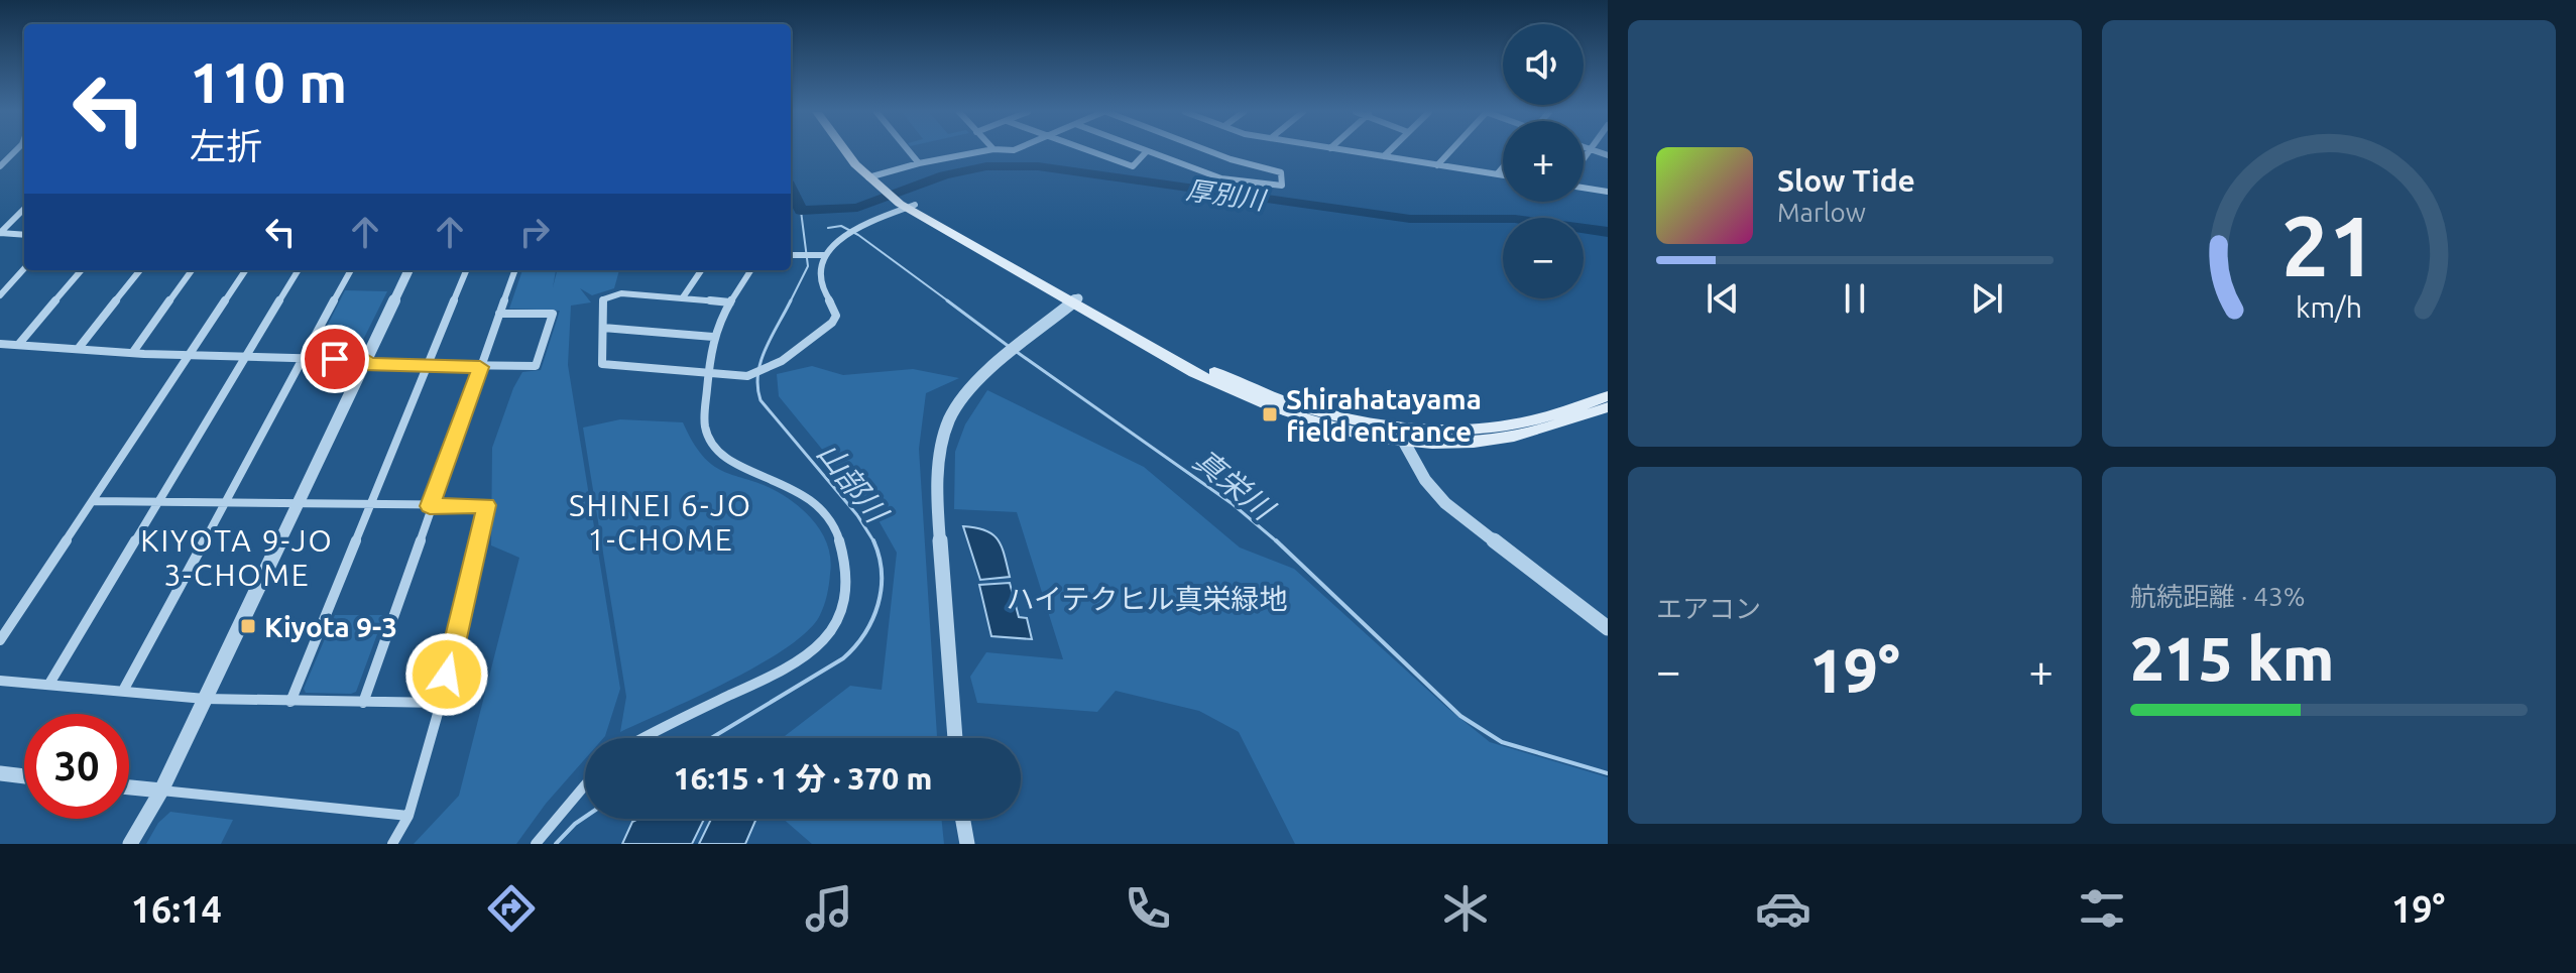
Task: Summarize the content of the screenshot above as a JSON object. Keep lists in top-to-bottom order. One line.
{"districts":["SHINEI 6-JO 1-CHOME","KIYOTA 9-JO 3-CHOME"],"water":["厚別川","山部川","真栄川"],"parks":["ハイテクヒル真栄緑地"],"places":{"transit":["Shirahatayama field entrance","Kiyota 9-3"]},"page":{"map_buttons":["+","−"],"turn":["110 m","左折"],"song":["Slow Tide","Marlow"],"tile":["エアコン",["航続距離 · 43%","215 km"]],"heat":["−","19°","+"],"limit":"30","trip":"16:15 · 1 分 · 370 m","tabs":["16:14","19°"],"gauge":["21","km/h"]}}
